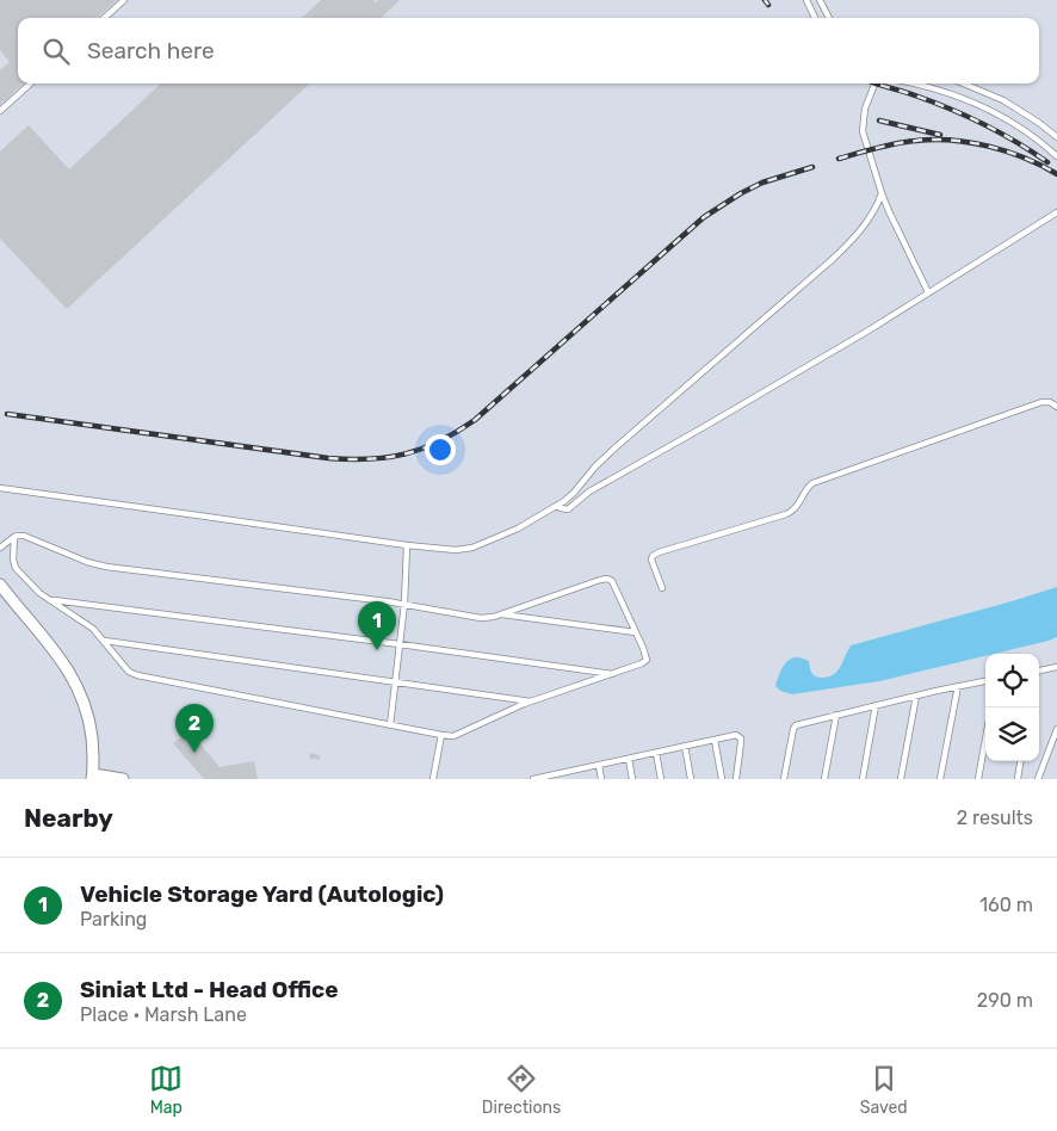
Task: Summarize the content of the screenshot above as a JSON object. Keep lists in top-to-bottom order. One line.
{"page":{"search":"Search here","pins":["1","2"],"heading":["Nearby","2 results"],"list":[{"mark":"1","name":"Vehicle Storage Yard (Autologic)","note":"Parking","value":"160 m"},{"mark":"2","name":"Siniat Ltd - Head Office","note":"Place · Marsh Lane","value":"290 m"}],"nav":["Map","Directions","Saved"]}}
